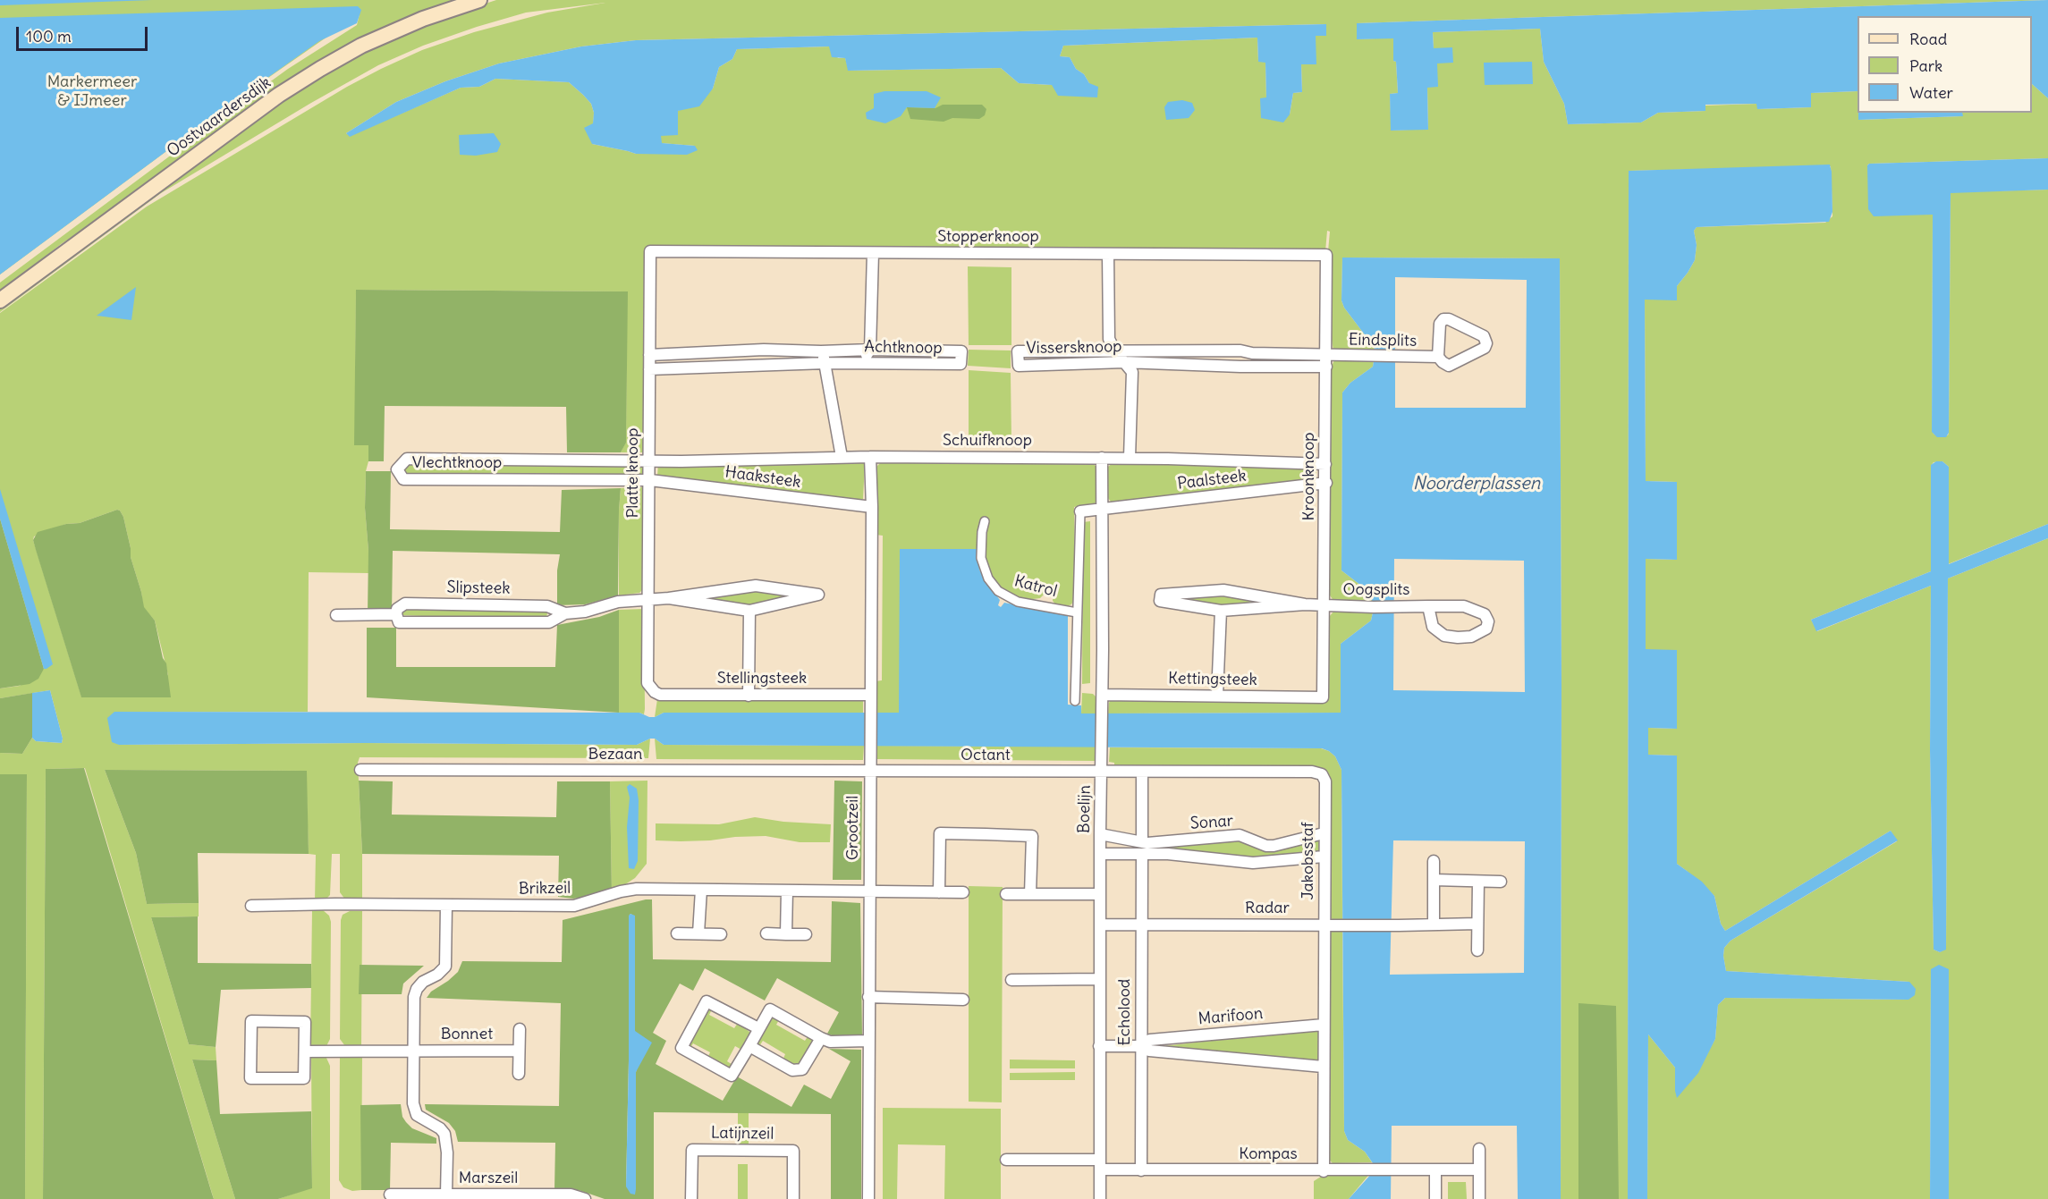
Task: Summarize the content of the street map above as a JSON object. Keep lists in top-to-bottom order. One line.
{"streets":{"main road":["Oostvaardersdijk"],"street":["Stopperknoop","Eindsplits","Achtknoop","Vissersknoop","Schuifknoop","Vlechtknoop","Platte knoop","Kroonknoop","Haaksteek","Paalsteek","Katrol","Slipsteek","Oogsplits","Stellingsteek","Kettingsteek","Bezaan","Octant","Boelijn","Sonar","Grootzeil","Jakobsstaf","Brikzeil","Radar","Echolood","Marifoon","Bonnet","Latijnzeil","Kompas","Marszeil"]},"crossings":[["Stopperknoop","Platte knoop"],["Stopperknoop","Kroonknoop"],["Eindsplits","Vissersknoop"],["Eindsplits","Kroonknoop"],["Achtknoop","Platte knoop"],["Vissersknoop","Kroonknoop"],["Schuifknoop","Vlechtknoop"],["Schuifknoop","Platte knoop"],["Schuifknoop","Kroonknoop"],["Schuifknoop","Boelijn"],["Schuifknoop","Grootzeil"],["Vlechtknoop","Platte knoop"],["Vlechtknoop","Haaksteek"],["Platte knoop","Haaksteek"],["Platte knoop","Slipsteek"],["Platte knoop","Stellingsteek"],["Kroonknoop","Paalsteek"],["Kroonknoop","Oogsplits"],["Kroonknoop","Kettingsteek"],["Haaksteek","Grootzeil"],["Paalsteek","Katrol"],["Paalsteek","Boelijn"],["Katrol","Boelijn"],["Stellingsteek","Grootzeil"],["Kettingsteek","Boelijn"],["Bezaan","Octant"],["Bezaan","Grootzeil"],["Octant","Boelijn"],["Octant","Grootzeil"],["Octant","Jakobsstaf"],["Boelijn","Sonar"],["Boelijn","Jakobsstaf"],["Boelijn","Radar"],["Boelijn","Marifoon"],["Boelijn","Kompas"],["Sonar","Jakobsstaf"],["Sonar","Echolood"],["Grootzeil","Brikzeil"],["Jakobsstaf","Radar"],["Jakobsstaf","Echolood"],["Jakobsstaf","Marifoon"],["Jakobsstaf","Kompas"],["Radar","Echolood"],["Echolood","Marifoon"],["Echolood","Kompas"]],"water":["Noorderplassen"],"parks":["Markermeer & IJmeer"],"legend":["Road","Park","Water"],"scale_bar":"100 m"}
